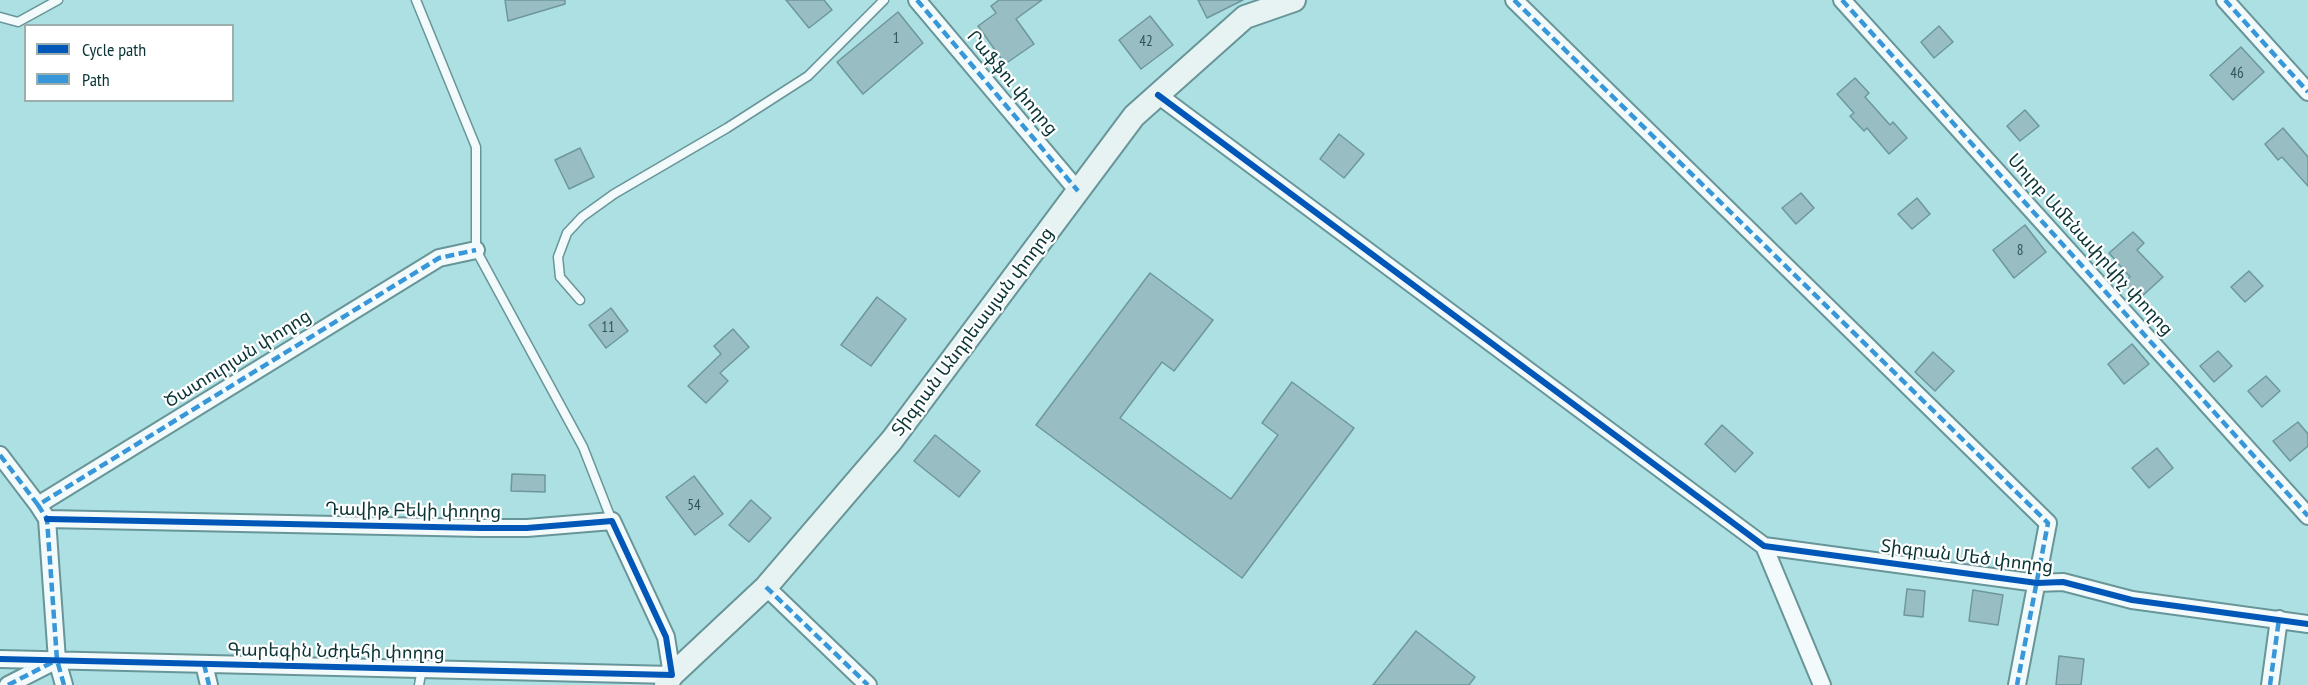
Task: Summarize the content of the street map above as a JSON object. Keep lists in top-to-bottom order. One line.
{"streets":{"main road":["Տիգրան Անդրեասյան փողոց"],"street":["Րաֆֆու փողոց","Սուրբ Ամենափրկիչ փողոց","Ծատուրյան փողոց","Դավիթ Բեկի փողոց","Տիգրան Մեծ փողոց","Գարեգին Նժդեհի փողոց"]},"crossings":[["Րաֆֆու փողոց","Տիգրան Անդրեասյան փողոց"],["Տիգրան Անդրեասյան փողոց","Գարեգին Նժդեհի փողոց"],["Ծատուրյան փողոց","Դավիթ Բեկի փողոց"]],"house_numbers":["1","42","46","8","11","54"],"legend":["Cycle path","Path"]}
